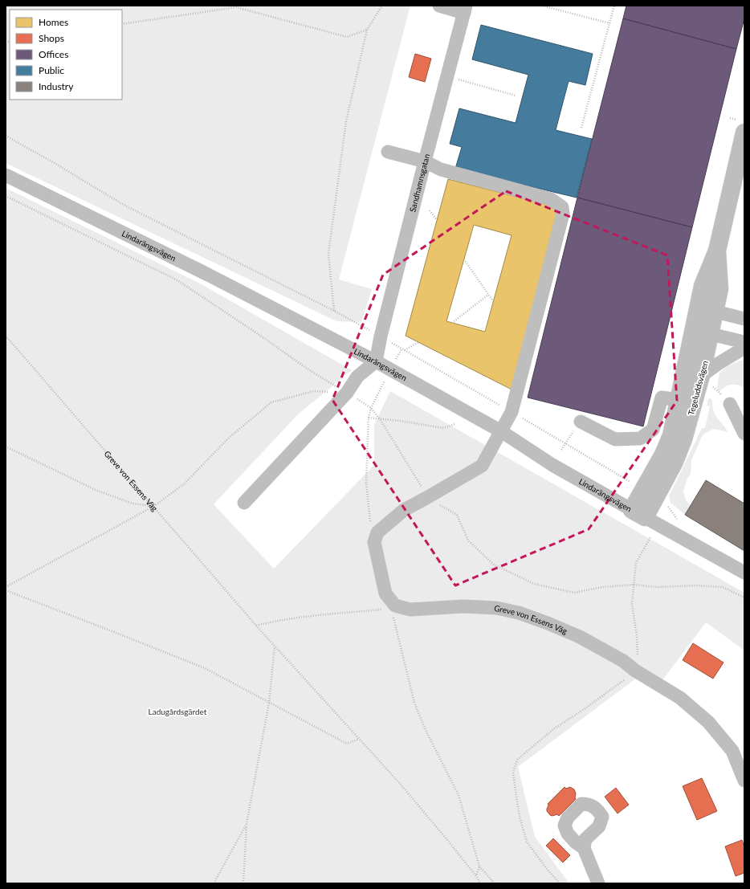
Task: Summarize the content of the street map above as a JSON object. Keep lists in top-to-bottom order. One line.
{"streets":{"main road":["Tegeluddsvägen"],"street":["Sandhamnsgatan","Lindarängsvägen","Greve von Essens Väg"]},"crossings":[["Sandhamnsgatan","Lindarängsvägen"],["Lindarängsvägen","Tegeluddsvägen"]],"parks":["Ladugårdsgärdet"],"legend":["Homes","Shops","Offices","Public","Industry"]}
